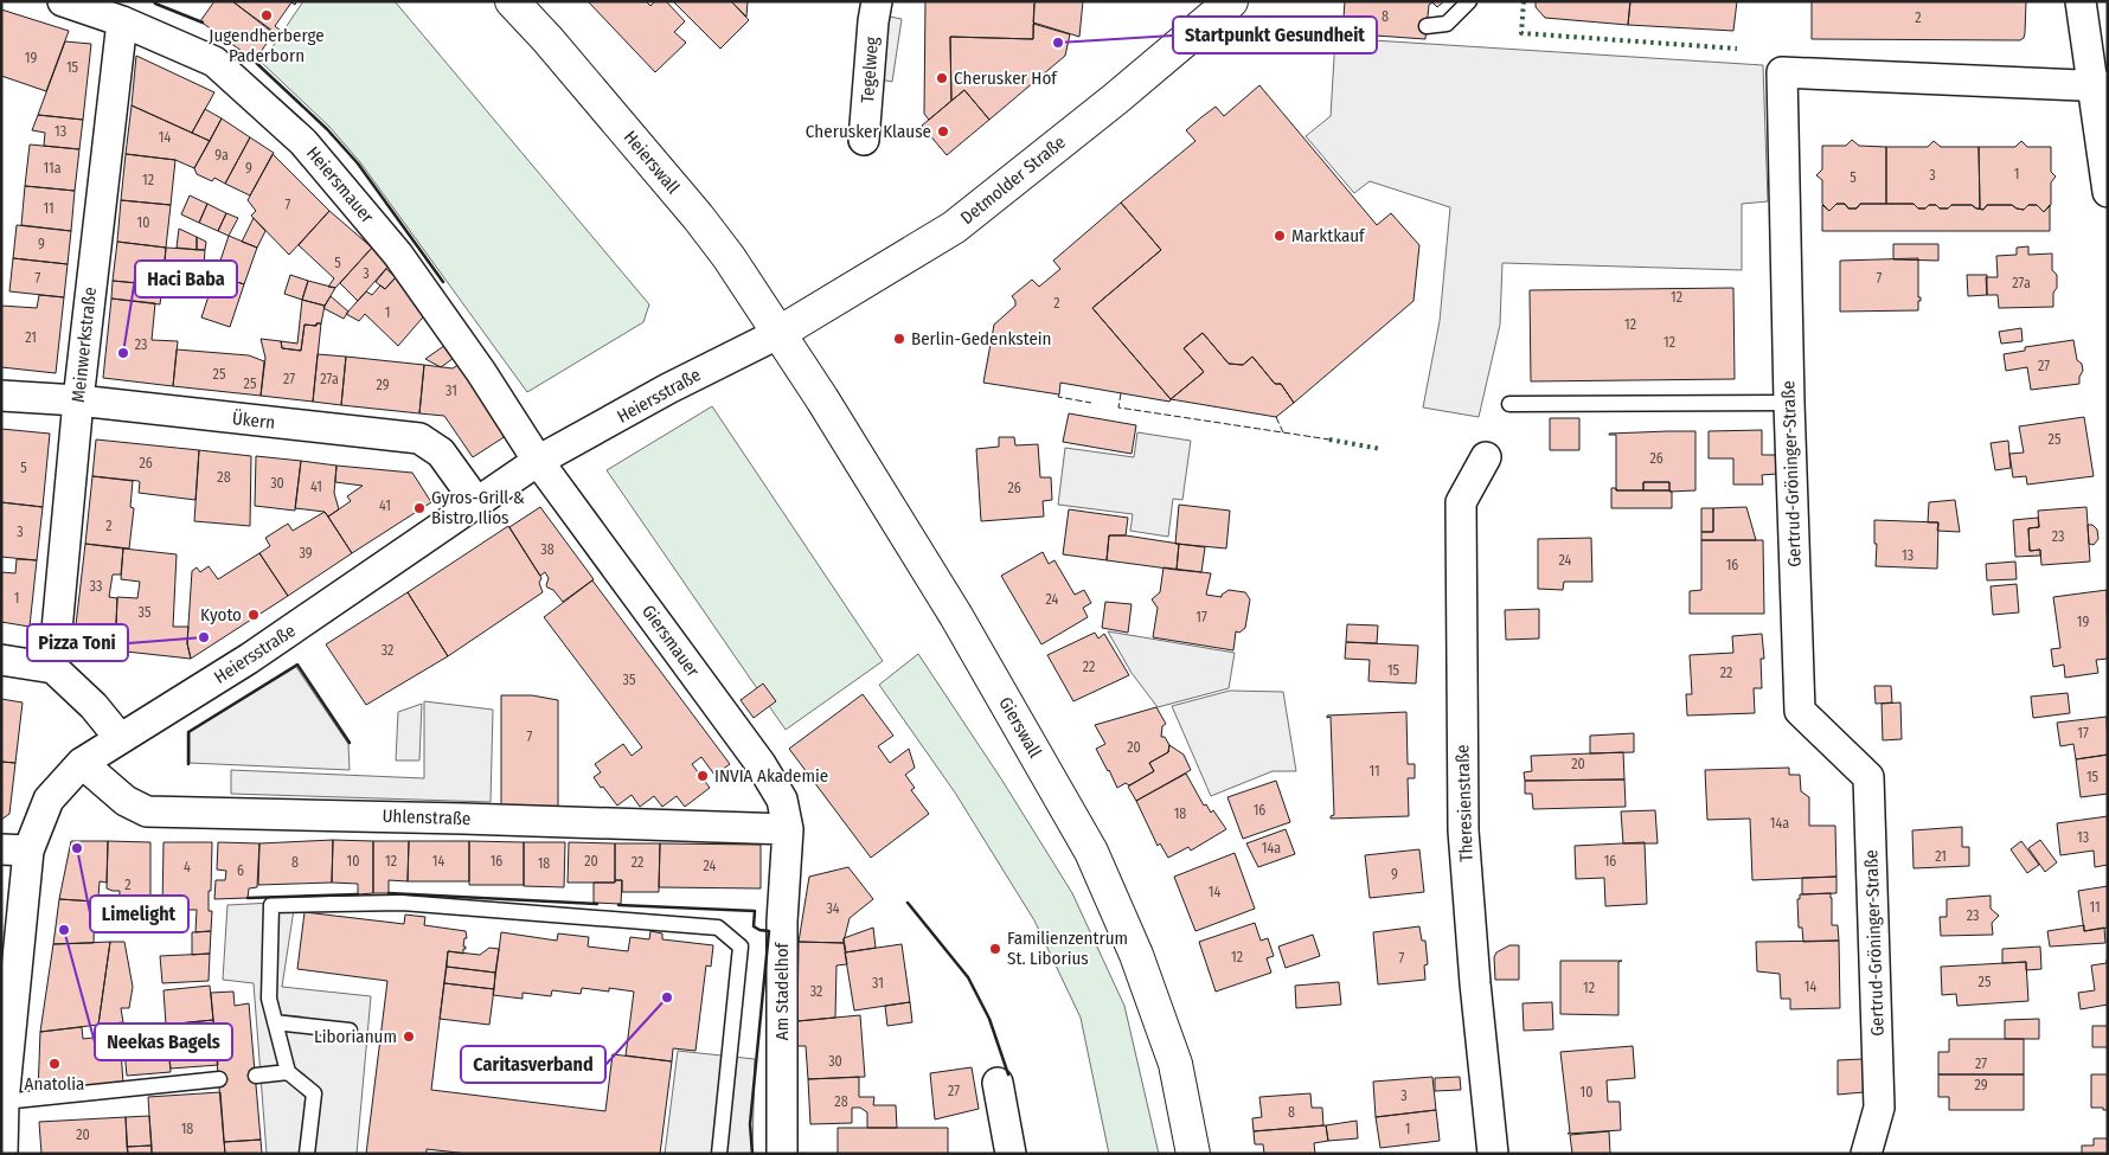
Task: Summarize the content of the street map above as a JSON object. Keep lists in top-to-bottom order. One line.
{"streets":{"main road":["Heierswall","Detmolder Straße","Gierswall"],"street":["Tegelweg","Heiersmauer","Meinwerkstraße","Heiersstraße","Ükern","Gertrud-Gröninger-Straße","Giersmauer","Theresienstraße","Uhlenstraße","Am Stadelhof"]},"crossings":[["Heierswall","Detmolder Straße"],["Heierswall","Heiersstraße"],["Heierswall","Gierswall"],["Detmolder Straße","Heiersstraße"],["Detmolder Straße","Gierswall"],["Heiersmauer","Meinwerkstraße"],["Heiersmauer","Heiersstraße"],["Heiersmauer","Giersmauer"],["Meinwerkstraße","Ükern"],["Heiersstraße","Ükern"],["Heiersstraße","Giersmauer"],["Heiersstraße","Gierswall"],["Heiersstraße","Uhlenstraße"],["Giersmauer","Uhlenstraße"],["Giersmauer","Am Stadelhof"],["Uhlenstraße","Am Stadelhof"]],"places":["Jugendherberge Paderborn","Startpunkt Gesundheit","Cherusker Hof","Cherusker Klause","Marktkauf","Berlin-Gedenkstein","Haci Baba","Gyros-Grill & Bistro Ilios","Kyoto","Pizza Toni","INVIA Akademie","Limelight","Neekas Bagels","Familienzentrum St. Liborius","Caritasverband","Liborianum","Anatolia"],"house_numbers":["8","2","19","15","13","14","9a","11a","9","1","3","5","12","7","11","10","9","5","3","7","7","27a","12","2","1","12","21","12","23","27","25","27","27a","25","29","31","25","26","26","5","28","30","41","26","41","2","3","23","38","39","13","24","16","33","1","24","35","17","19","32","22","15","22","35","17","7","20","20","11","15","16","18","14a","13","14a","21","10","12","14","16","20","16","8","22","18","24","4","6","9","2","14","11","34","23","12","7","25","31","14","12","32","30","27","29","27","10","3","28","8","18","1","20"]}
